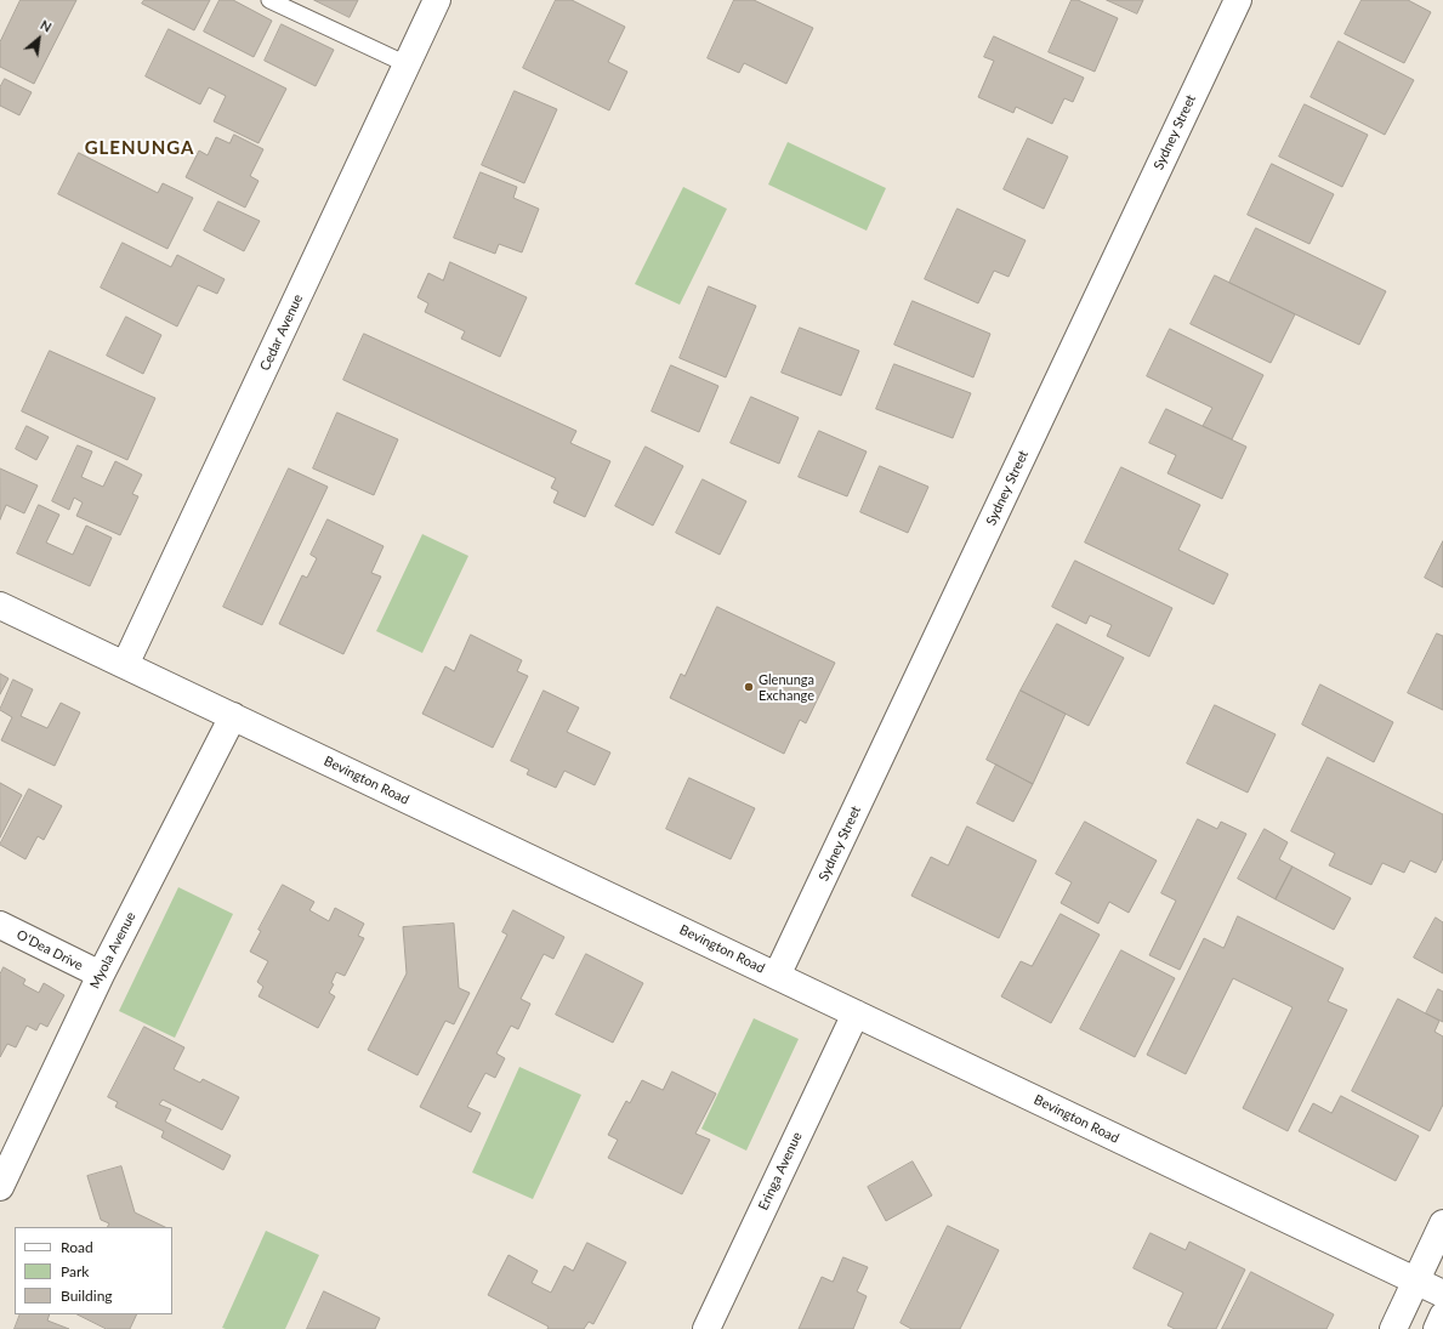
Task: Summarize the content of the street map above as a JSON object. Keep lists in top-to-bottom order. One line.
{"streets":{"main road":["Sydney Street","Cedar Avenue","Bevington Road","O'Dea Drive","Myola Avenue","Eringa Avenue"]},"crossings":[["Sydney Street","Bevington Road"],["Cedar Avenue","Bevington Road"],["Bevington Road","Myola Avenue"],["Bevington Road","Eringa Avenue"],["O'Dea Drive","Myola Avenue"]],"districts":["GLENUNGA"],"places":["Glenunga Exchange"],"legend":["Road","Park","Building"],"north":"top right"}
